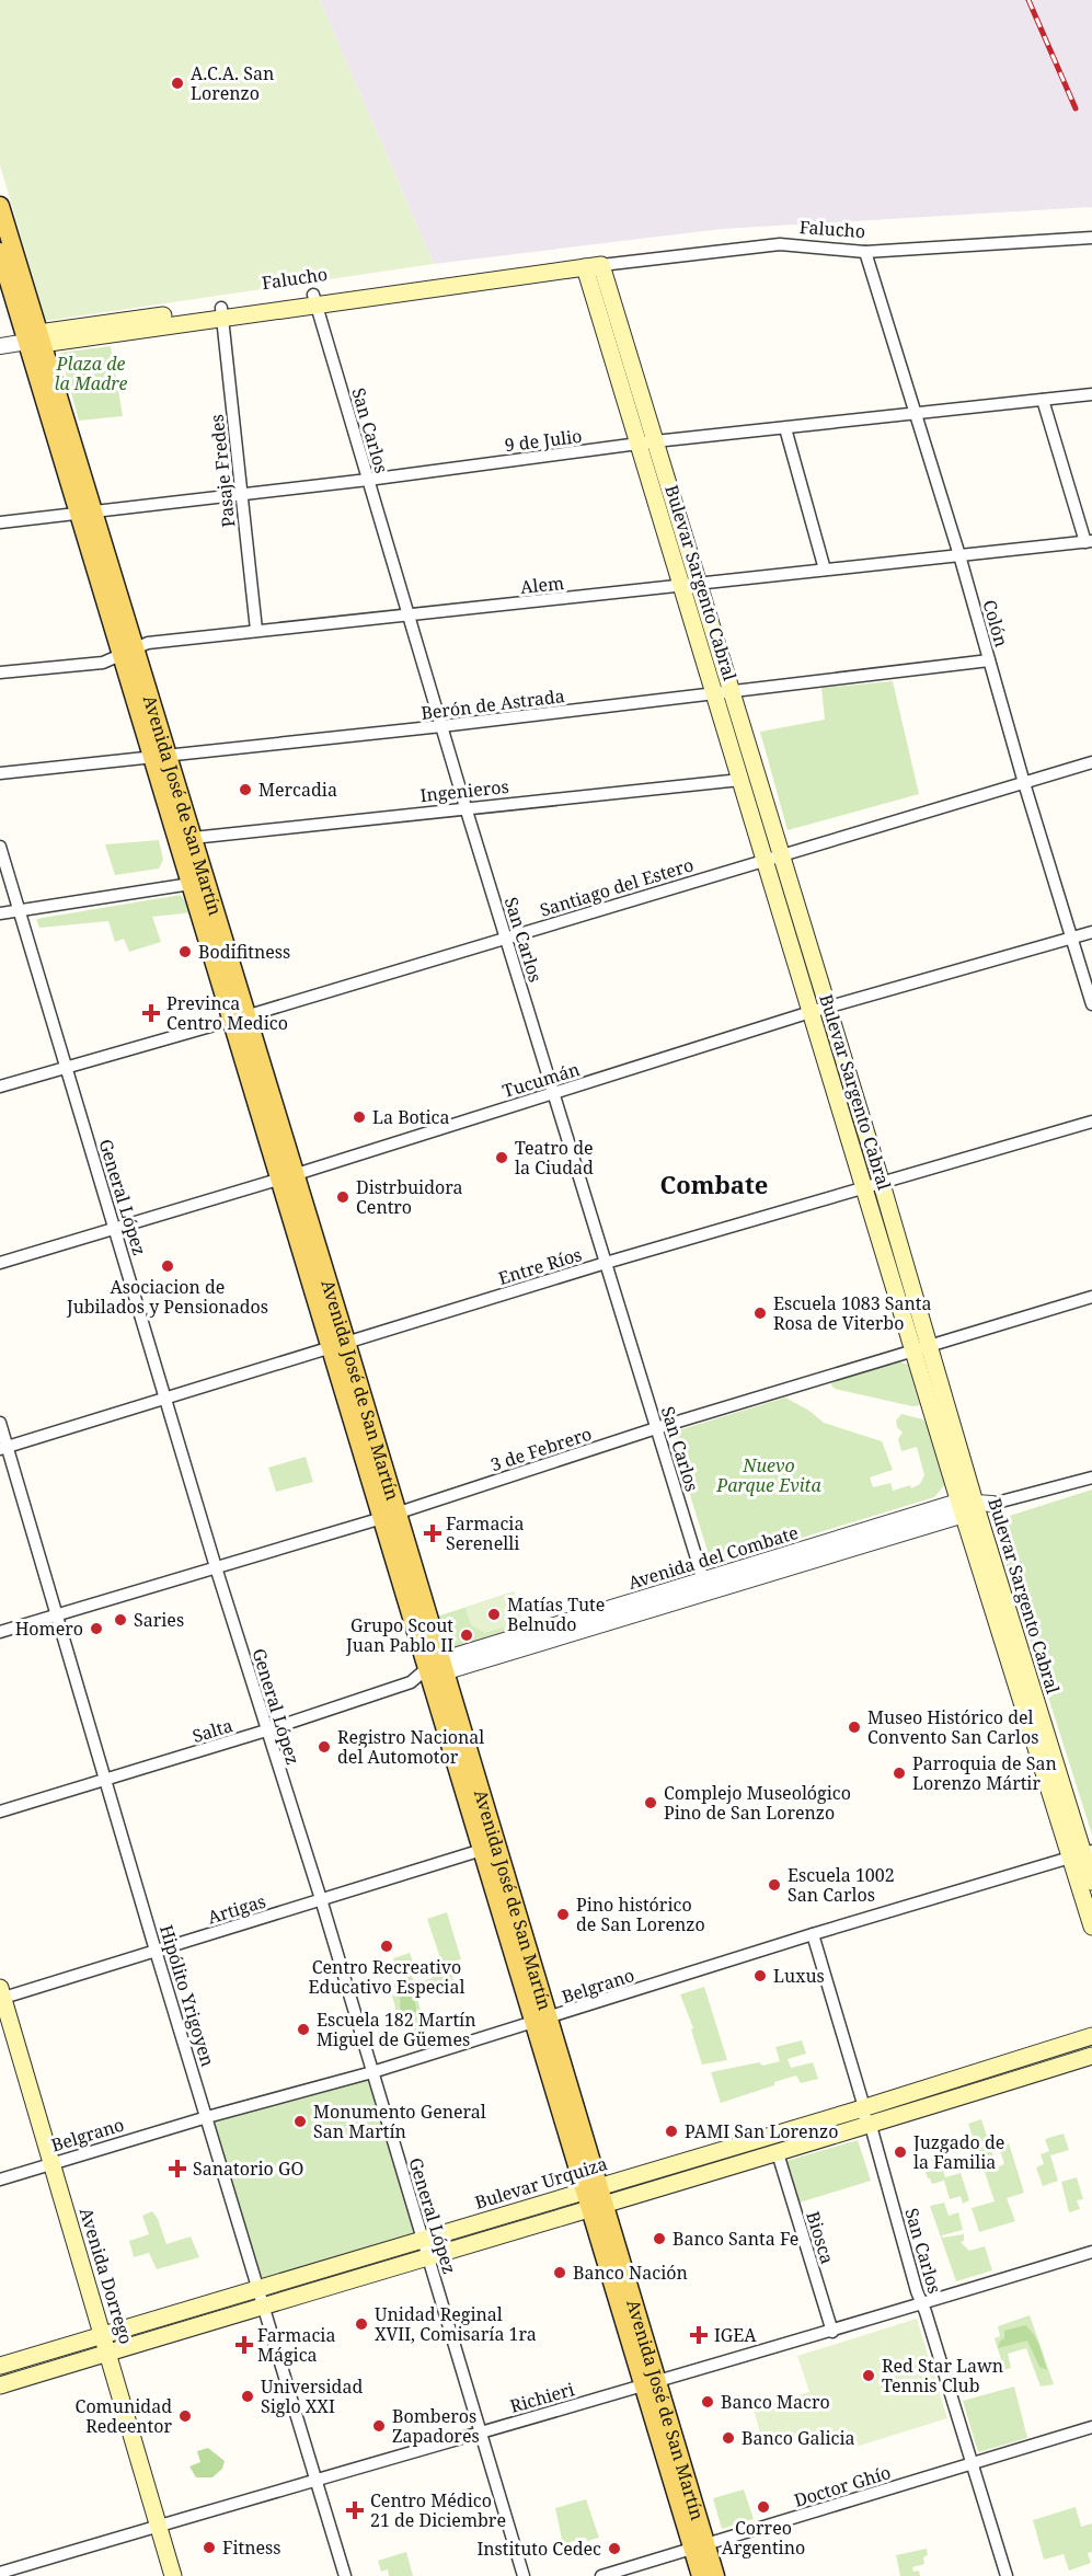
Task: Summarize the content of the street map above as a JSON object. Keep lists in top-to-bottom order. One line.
{"streets":{"main road":["Falucho","Bulevar Sargento Cabral","Avenida José de San Martín","Bulevar Urquiza","Avenida Dorrego"],"street":["San Carlos","9 de Julio","Pasaje Fredes","Alem","Colón","Berón de Astrada","Ingenieros","Santiago del Estero","Tucumán","General López","Entre Ríos","3 de Febrero","Avenida del Combate","Salta","Artigas","Belgrano","Hipólito Yrigoyen","Biosca","Richieri","Doctor Ghío"]},"crossings":[["Falucho","San Carlos"],["Falucho","Pasaje Fredes"],["Falucho","Bulevar Sargento Cabral"],["Falucho","Colón"],["Falucho","Avenida José de San Martín"],["San Carlos","9 de Julio"],["San Carlos","Alem"],["San Carlos","Berón de Astrada"],["San Carlos","Ingenieros"],["San Carlos","Santiago del Estero"],["San Carlos","Tucumán"],["San Carlos","Entre Ríos"],["San Carlos","3 de Febrero"],["San Carlos","Avenida del Combate"],["San Carlos","Belgrano"],["San Carlos","Bulevar Urquiza"],["San Carlos","Richieri"],["San Carlos","Doctor Ghío"],["9 de Julio","Pasaje Fredes"],["9 de Julio","Bulevar Sargento Cabral"],["9 de Julio","Colón"],["9 de Julio","Avenida José de San Martín"],["Pasaje Fredes","Alem"],["Bulevar Sargento Cabral","Alem"],["Bulevar Sargento Cabral","Berón de Astrada"],["Bulevar Sargento Cabral","Ingenieros"],["Bulevar Sargento Cabral","Santiago del Estero"],["Bulevar Sargento Cabral","Tucumán"],["Bulevar Sargento Cabral","Entre Ríos"],["Bulevar Sargento Cabral","3 de Febrero"],["Bulevar Sargento Cabral","Avenida del Combate"],["Bulevar Sargento Cabral","Belgrano"],["Alem","Colón"],["Alem","Avenida José de San Martín"],["Colón","Berón de Astrada"],["Colón","Santiago del Estero"],["Colón","Tucumán"],["Berón de Astrada","Avenida José de San Martín"],["Ingenieros","Avenida José de San Martín"],["Avenida José de San Martín","Santiago del Estero"],["Avenida José de San Martín","Tucumán"],["Avenida José de San Martín","Entre Ríos"],["Avenida José de San Martín","3 de Febrero"],["Avenida José de San Martín","Avenida del Combate"],["Avenida José de San Martín","Salta"],["Avenida José de San Martín","Artigas"],["Avenida José de San Martín","Belgrano"],["Avenida José de San Martín","Bulevar Urquiza"],["Avenida José de San Martín","Richieri"],["Avenida José de San Martín","Doctor Ghío"],["Santiago del Estero","General López"],["Tucumán","General López"],["General López","Entre Ríos"],["General López","3 de Febrero"],["General López","Salta"],["General López","Artigas"],["General López","Belgrano"],["General López","Bulevar Urquiza"],["General López","Richieri"],["Entre Ríos","Hipólito Yrigoyen"],["3 de Febrero","Hipólito Yrigoyen"],["Avenida del Combate","Salta"],["Salta","Hipólito Yrigoyen"],["Artigas","Hipólito Yrigoyen"],["Artigas","Avenida Dorrego"],["Belgrano","Hipólito Yrigoyen"],["Belgrano","Avenida Dorrego"],["Hipólito Yrigoyen","Bulevar Urquiza"],["Hipólito Yrigoyen","Richieri"],["Bulevar Urquiza","Biosca"],["Bulevar Urquiza","Avenida Dorrego"],["Biosca","Richieri"],["Avenida Dorrego","Richieri"]],"districts":["Combate"],"parks":["Plaza de la Madre","Nuevo Parque Evita"],"places":{"other":["A.C.A. San Lorenzo","Mercadia","Bodifitness","La Botica","Teatro de la Ciudad","Distrbuidora Centro","Asociacion de Jubilados y Pensionados","Escuela 1083 Santa Rosa de Viterbo","Matías Tute Belnudo","Saries","Homero","Grupo Scout Juan Pablo II","Museo Histórico del Convento San Carlos","Registro Nacional del Automotor","Parroquia de San Lorenzo Mártir","Complejo Museológico Pino de San Lorenzo","Escuela 1002 San Carlos","Pino histórico de San Lorenzo","Centro Recreativo Educativo Especial","Luxus","Escuela 182 Martín Miguel de Güemes","Monumento General San Martín","PAMI San Lorenzo","Juzgado de la Familia","Banco Santa Fe","Banco Nación","Unidad Reginal XVII, Comisaría 1ra","Red Star Lawn Tennis Club","Universidad Siglo XXI","Banco Macro","Comunidad Redeentor","Bomberos Zapadores","Banco Galicia","Correo Argentino","Fitness","Instituto Cedec"],"health":["Previnca Centro Medico","Farmacia Serenelli","Sanatorio GO","IGEA","Farmacia Mágica","Centro Médico 21 de Diciembre"]}}
